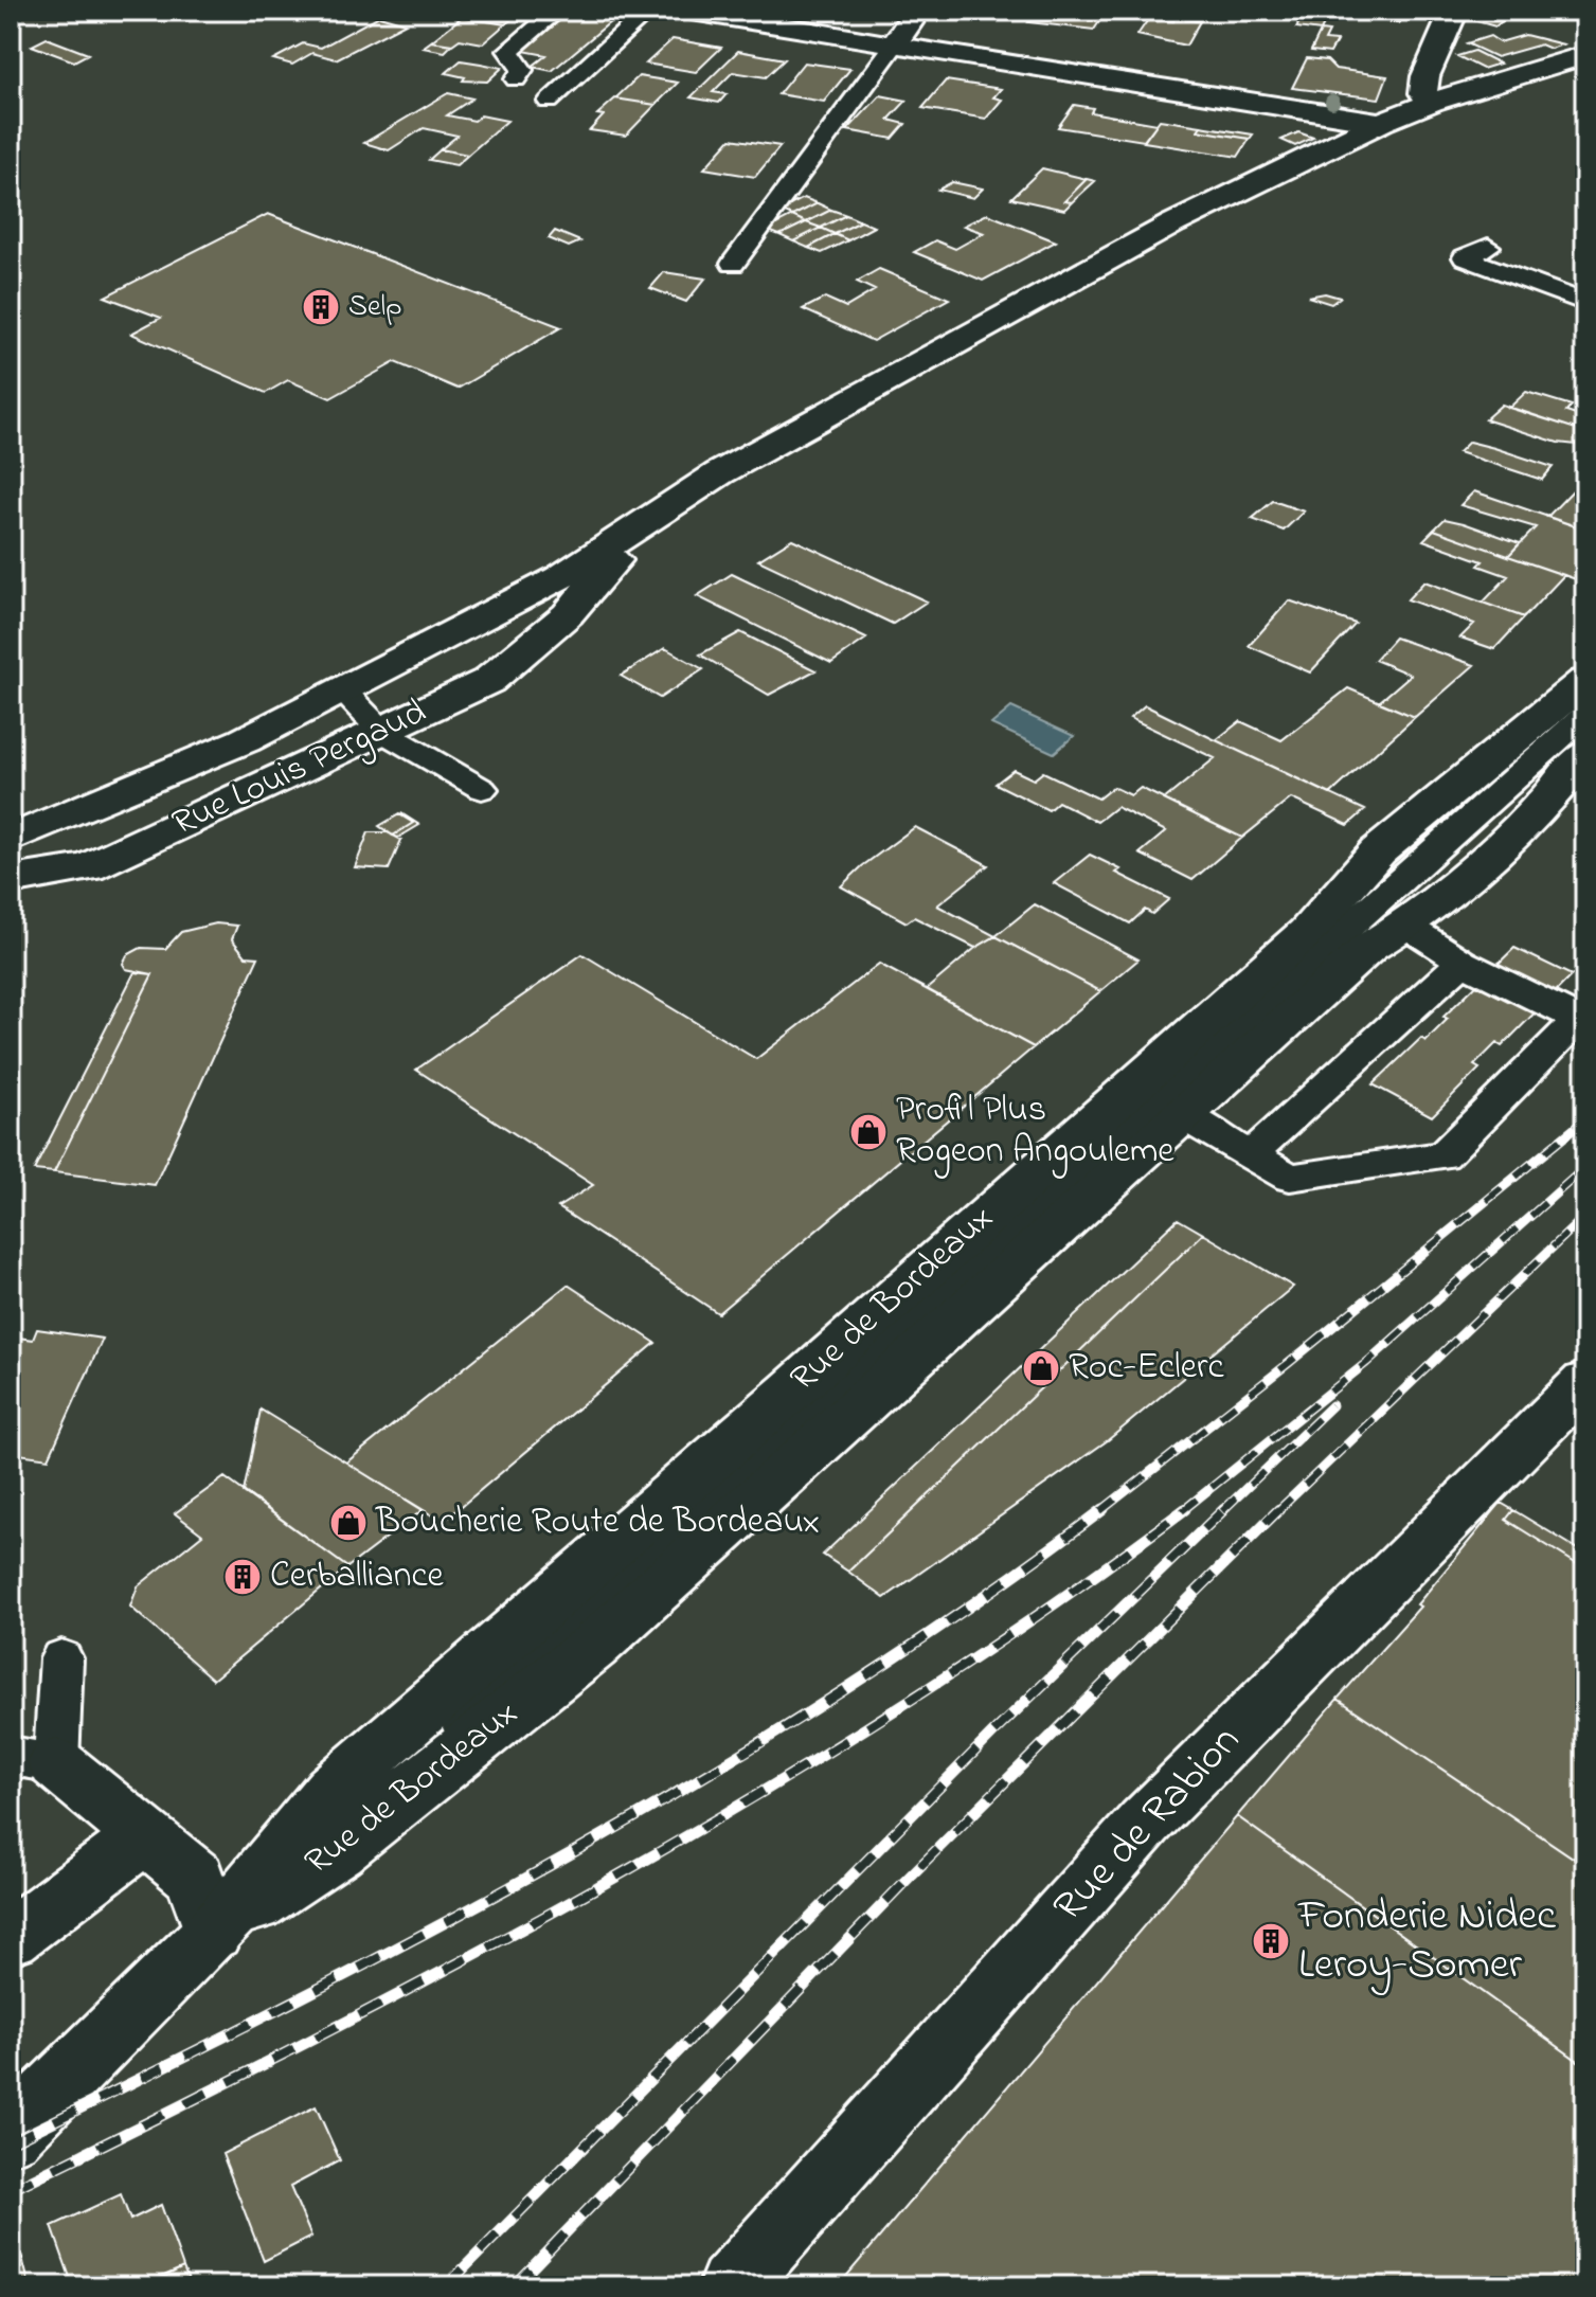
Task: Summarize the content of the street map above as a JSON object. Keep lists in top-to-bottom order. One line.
{"streets":{"street":["Rue Louis Pergaud","Rue de Bordeaux","Rue de Rabion"]},"places":{"building":["Selp","Cerballiance","Fonderie Nidec Leroy-Somer"],"shop":["Profil Plus Rogeon Angouleme","Roc-Eclerc","Boucherie Route de Bordeaux"]}}
